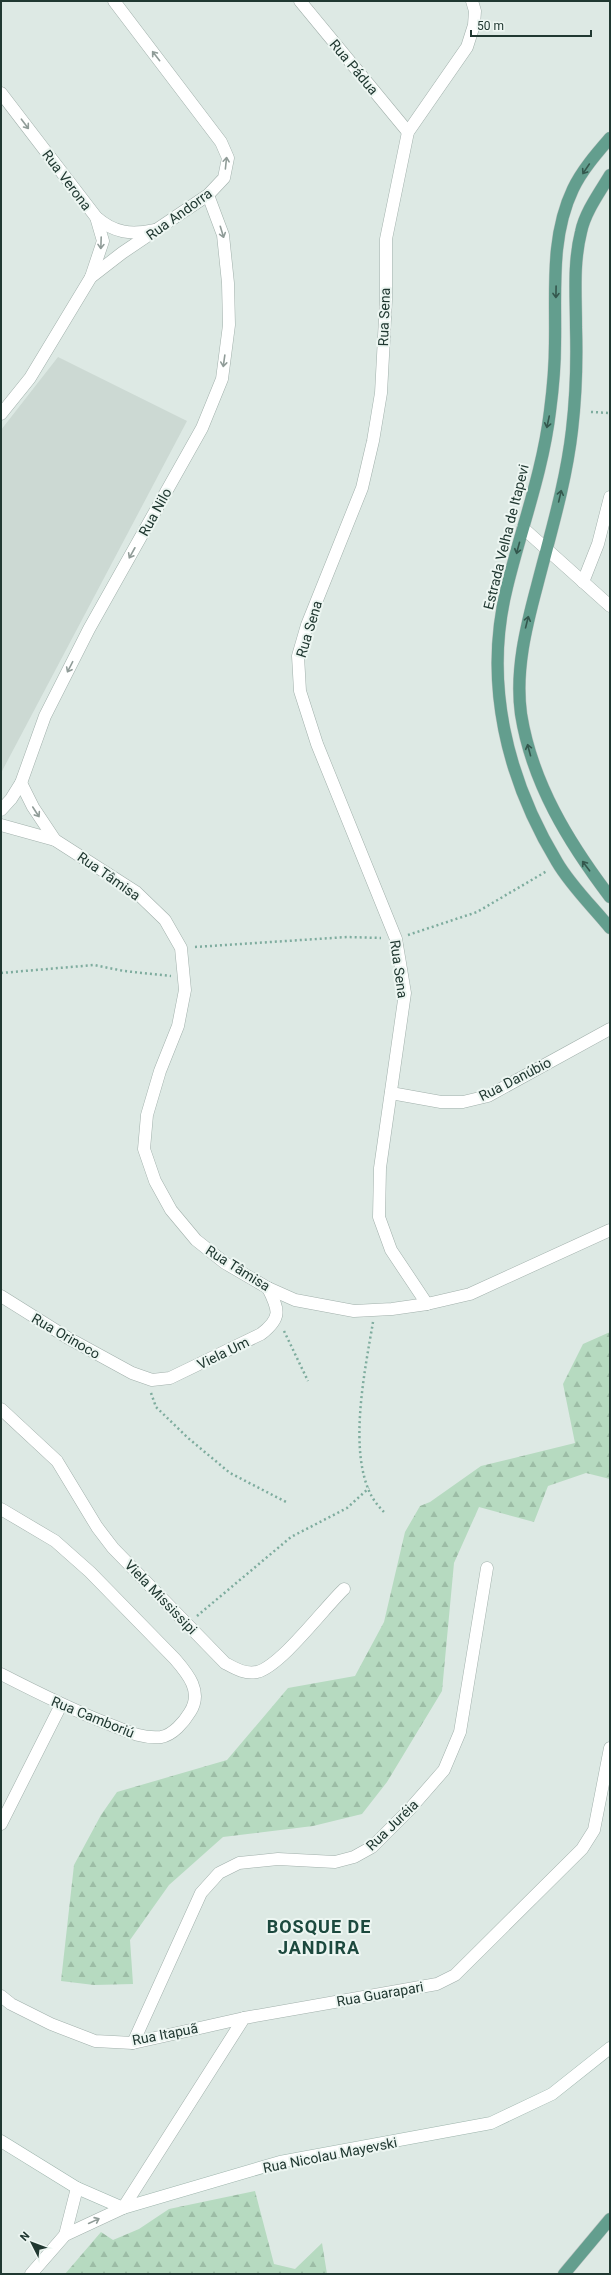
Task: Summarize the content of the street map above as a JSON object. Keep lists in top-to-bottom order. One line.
{"streets":{"main road":["Estrada Velha de Itapevi"],"street":["Rua Pádua","Rua Verona","Rua Andorra","Rua Sena","Rua Nilo","Rua Tâmisa","Rua Danúbio","Rua Orinoco","Viela Um","Viela Mississipi","Rua Camboriú","Rua Juréia","Rua Guarapari","Rua Itapuã","Rua Nicolau Mayevski"]},"crossings":[["Rua Pádua","Rua Sena"],["Rua Verona","Rua Andorra"],["Rua Andorra","Rua Nilo"],["Rua Sena","Rua Tâmisa"],["Rua Sena","Rua Danúbio"],["Rua Orinoco","Viela Um"],["Rua Juréia","Rua Itapuã"],["Rua Guarapari","Rua Itapuã"]],"one_way":["Rua Verona","Rua Andorra","Rua Nilo"],"districts":["BOSQUE DE JANDIRA"],"scale_bar":"50 m","north":"top left"}
